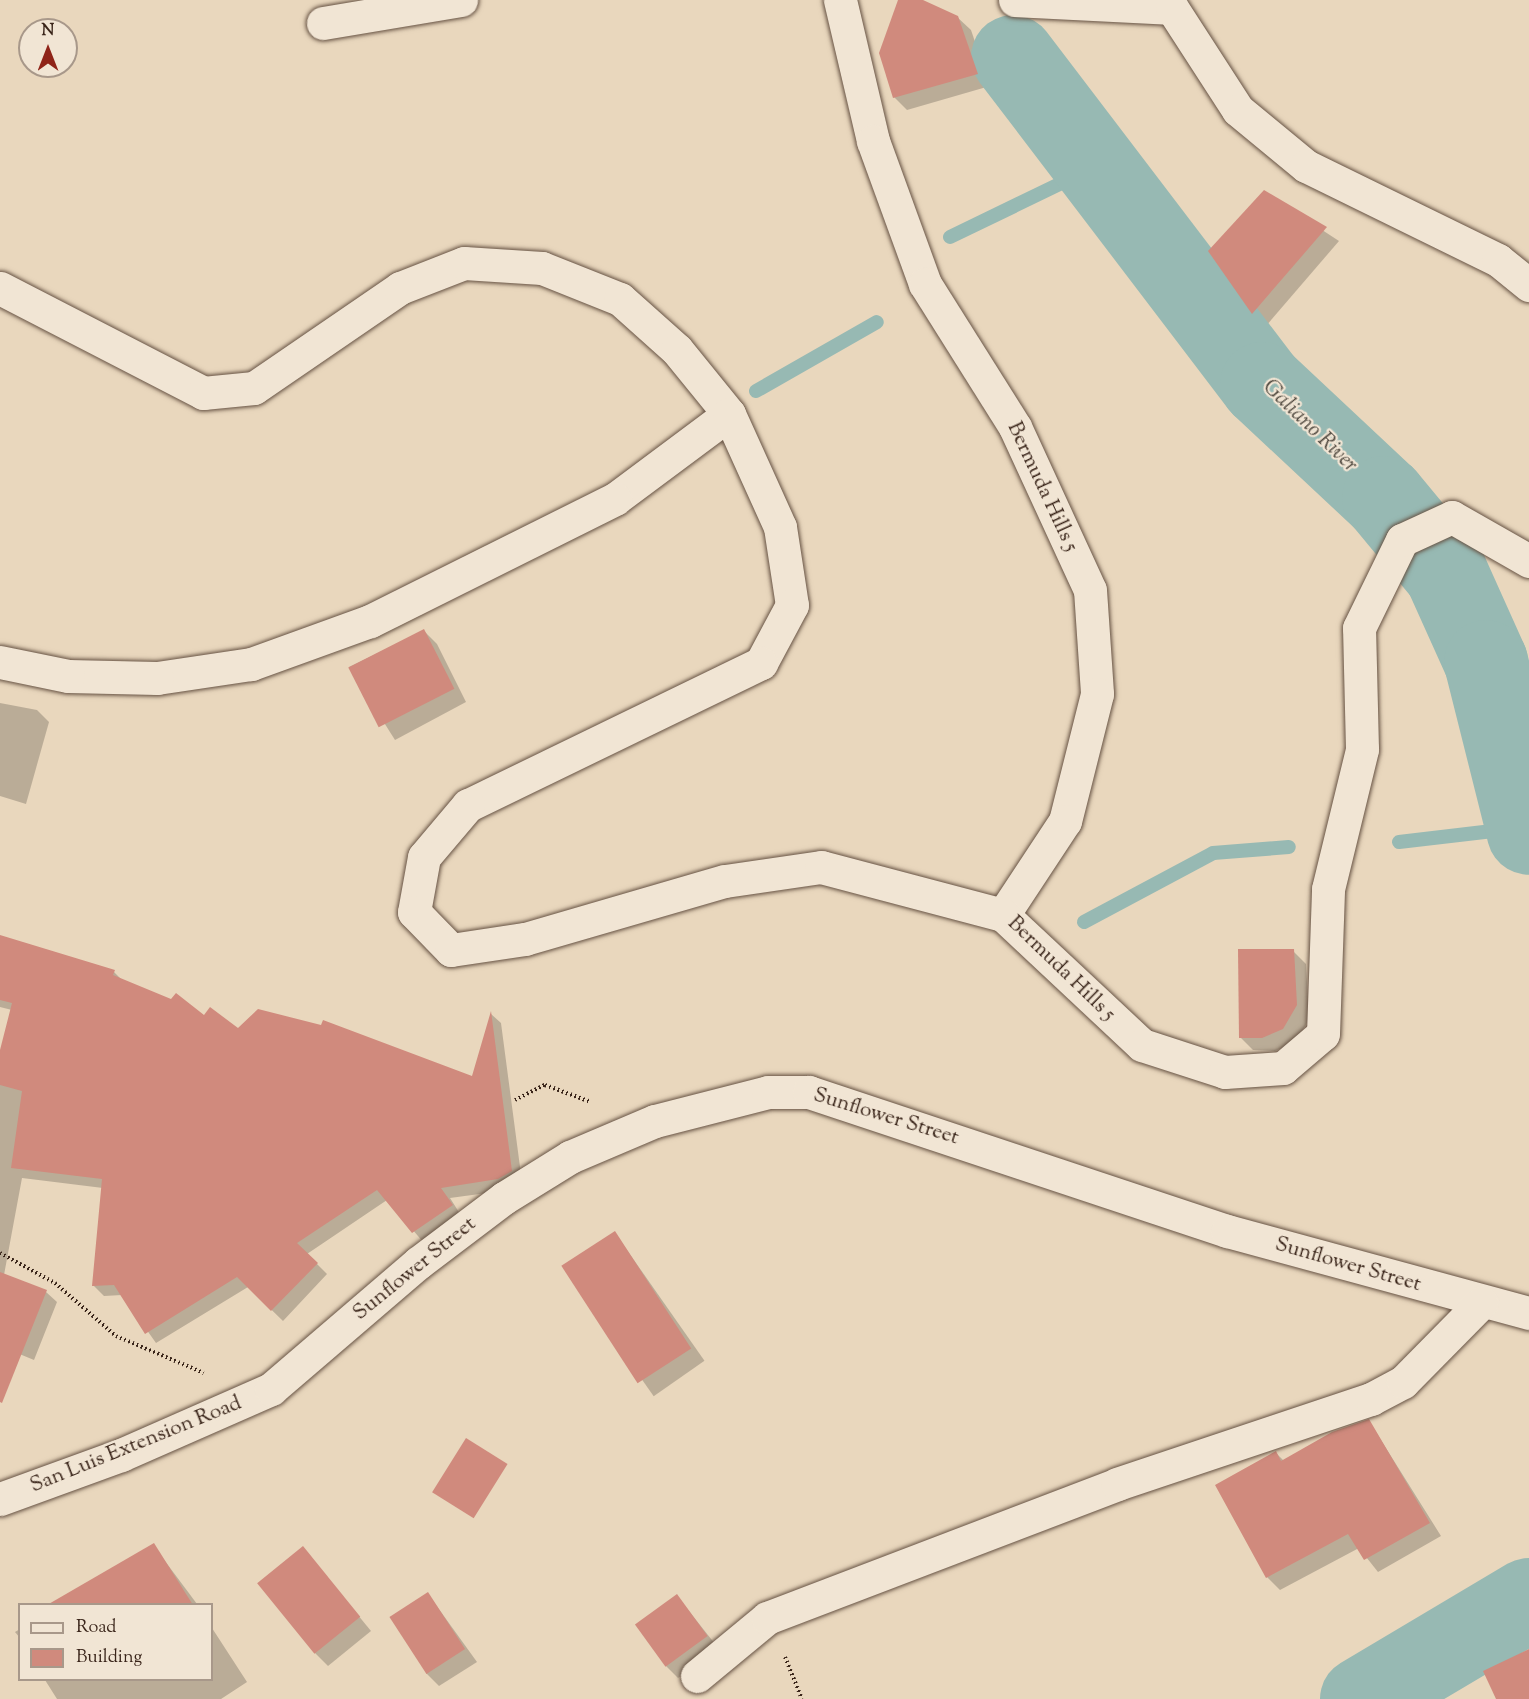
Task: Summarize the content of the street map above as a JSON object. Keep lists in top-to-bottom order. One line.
{"streets":{"street":["Bermuda Hills 5","Sunflower Street","San Luis Extension Road"]},"crossings":[["Sunflower Street","San Luis Extension Road"]],"water":["Galiano River"],"legend":["Road","Building"],"north":"top"}
